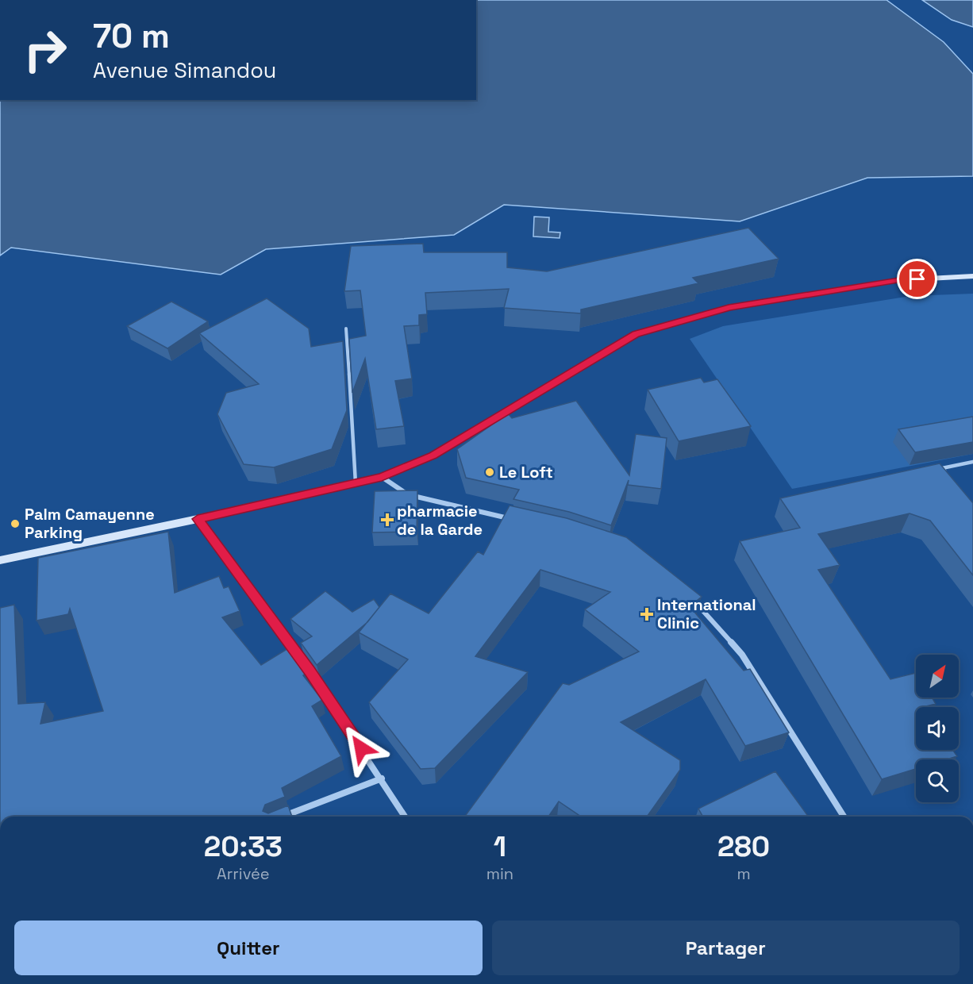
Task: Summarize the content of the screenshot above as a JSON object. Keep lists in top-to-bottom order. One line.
{"places":{"other":["Le Loft","Palm Camayenne Parking"],"health":["pharmacie de la Garde","International Clinic"]},"north":"top right","page":{"turn":["70 m","Avenue Simandou"],"eta":["20:33","Arrivée","1","min","280","m"],"buttons":["Quitter","Partager"]}}
